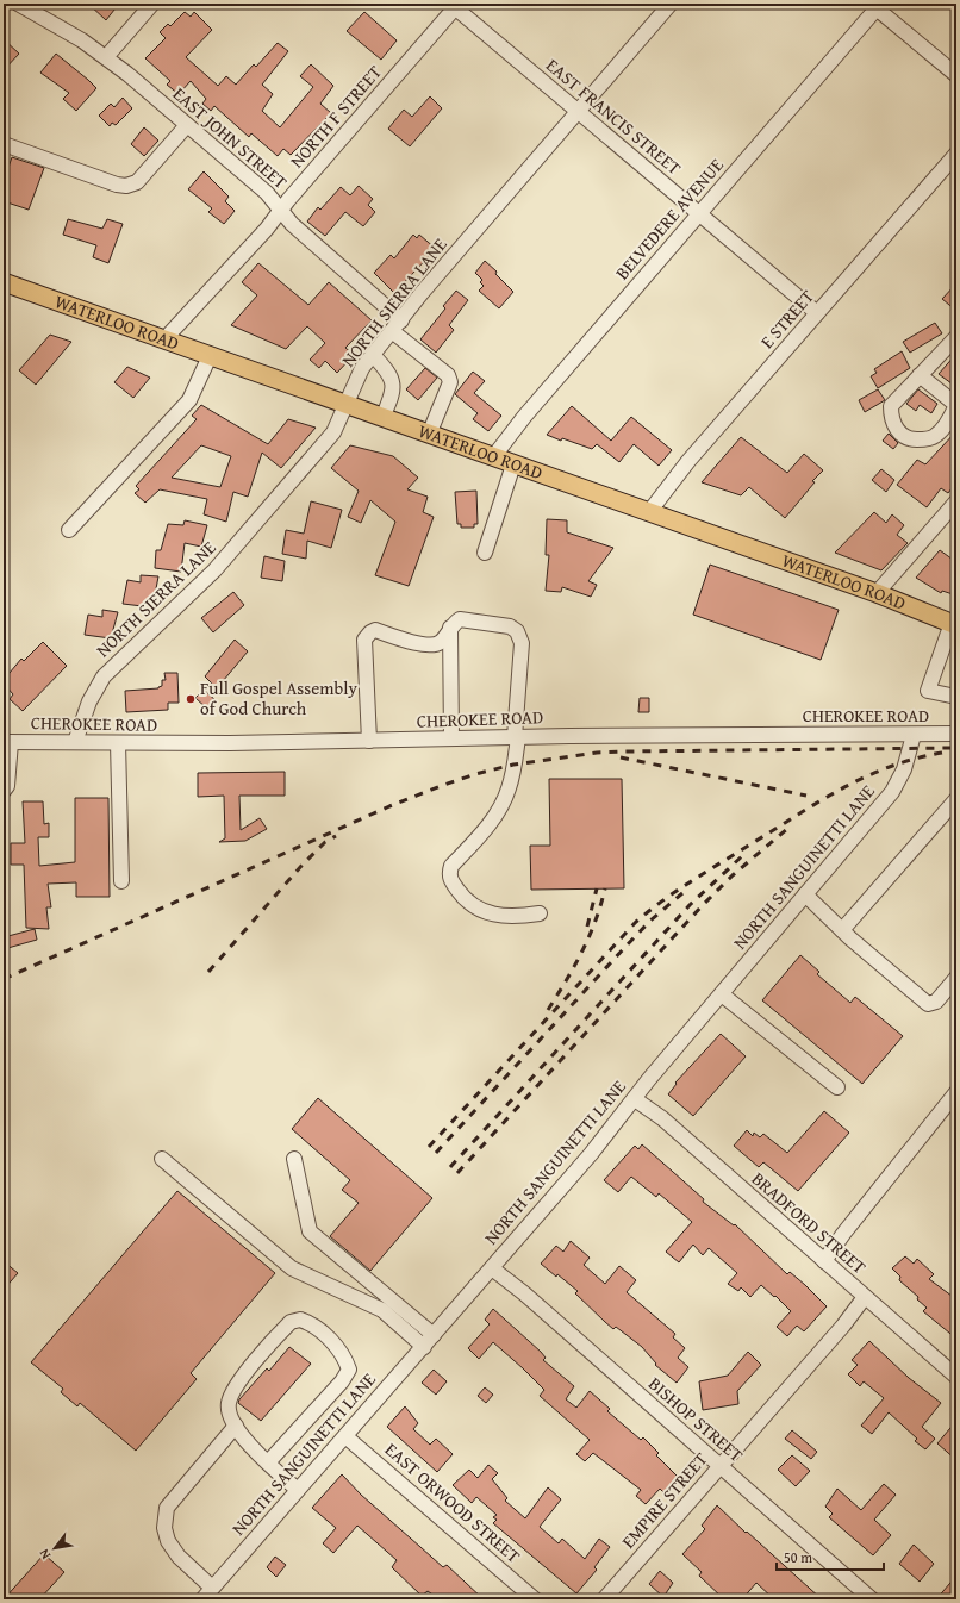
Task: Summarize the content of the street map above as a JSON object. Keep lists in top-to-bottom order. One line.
{"streets":{"main road":["WATERLOO ROAD"],"street":["NORTH F STREET","EAST FRANCIS STREET","EAST JOHN STREET","BELVEDERE AVENUE","NORTH SIERRA LANE","E STREET","CHEROKEE ROAD","NORTH SANGUINETTI LANE","BRADFORD STREET","BISHOP STREET","EMPIRE STREET","EAST ORWOOD STREET"]},"crossings":[["NORTH F STREET","EAST FRANCIS STREET"],["NORTH F STREET","EAST JOHN STREET"],["NORTH F STREET","WATERLOO ROAD"],["EAST FRANCIS STREET","BELVEDERE AVENUE"],["EAST FRANCIS STREET","NORTH SIERRA LANE"],["EAST FRANCIS STREET","E STREET"],["EAST JOHN STREET","NORTH SIERRA LANE"],["EAST JOHN STREET","WATERLOO ROAD"],["BELVEDERE AVENUE","WATERLOO ROAD"],["NORTH SIERRA LANE","WATERLOO ROAD"],["NORTH SIERRA LANE","CHEROKEE ROAD"],["E STREET","WATERLOO ROAD"],["CHEROKEE ROAD","NORTH SANGUINETTI LANE"],["NORTH SANGUINETTI LANE","BRADFORD STREET"],["NORTH SANGUINETTI LANE","BISHOP STREET"],["NORTH SANGUINETTI LANE","EAST ORWOOD STREET"],["BRADFORD STREET","EMPIRE STREET"],["BISHOP STREET","EMPIRE STREET"]],"places":["Full Gospel Assembly of God Church"],"scale_bar":"50 m","north":"bottom left"}
